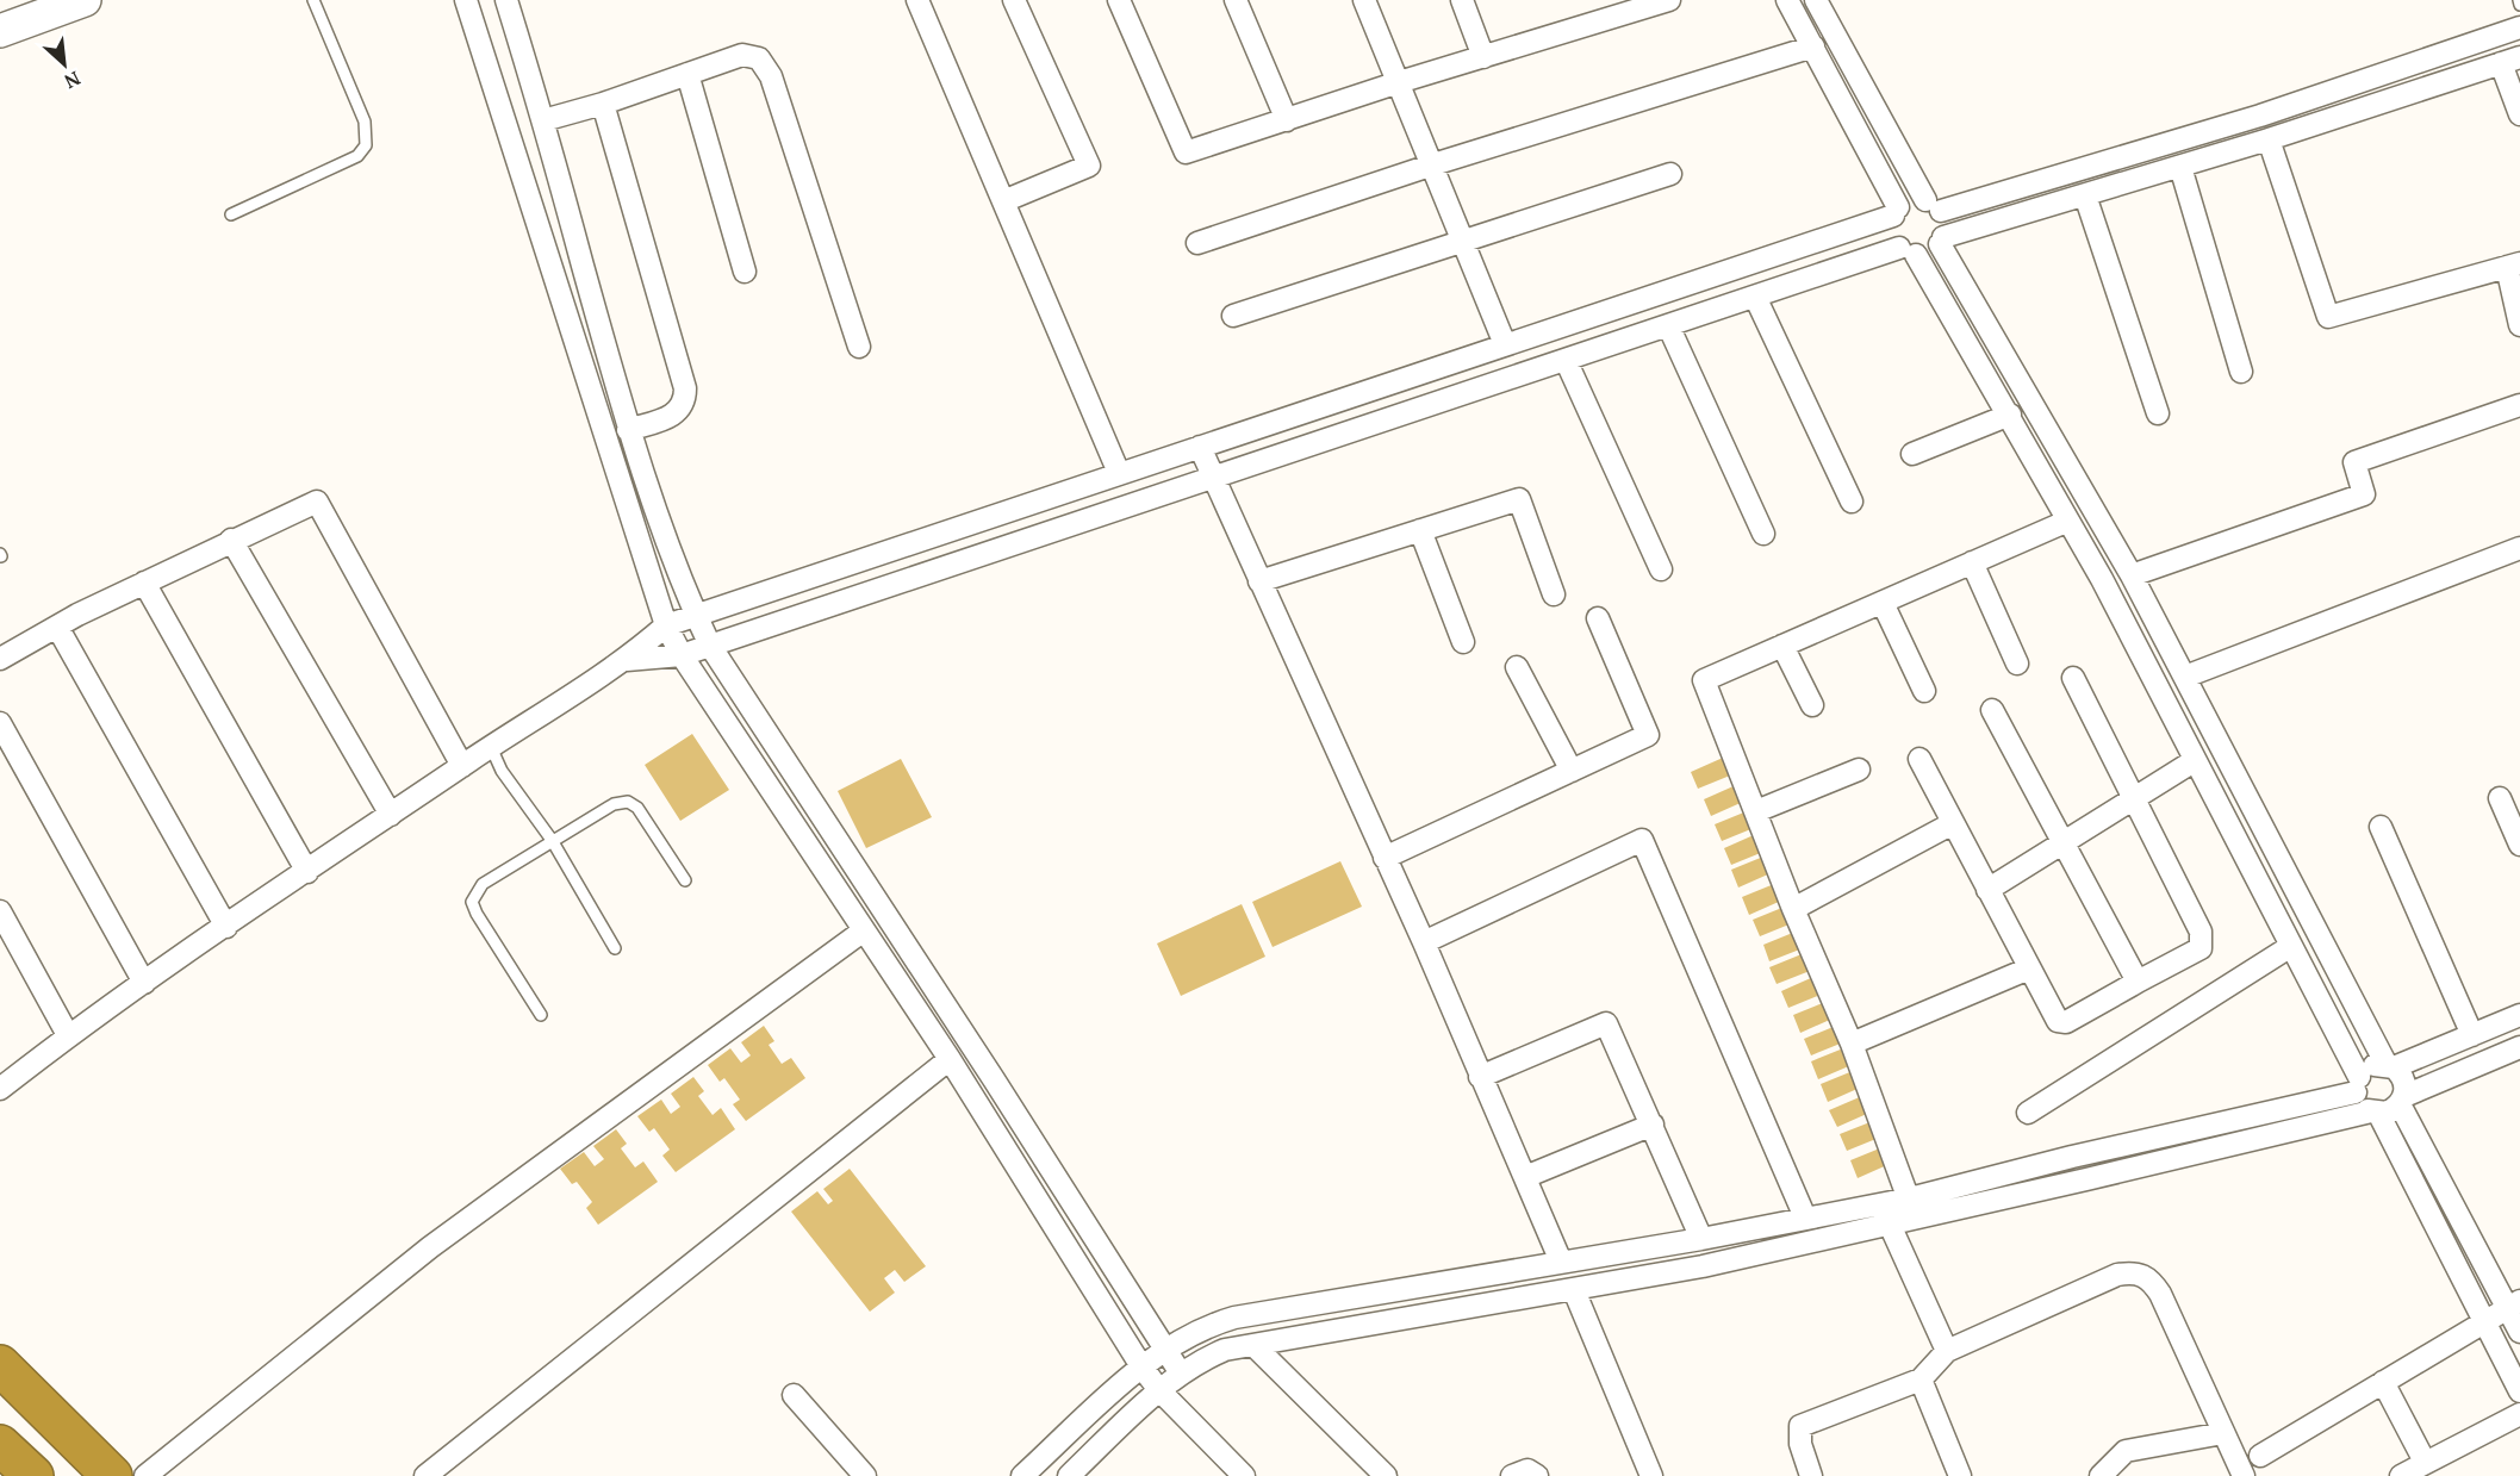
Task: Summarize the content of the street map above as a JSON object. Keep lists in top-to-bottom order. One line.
{"north":"bottom right"}
